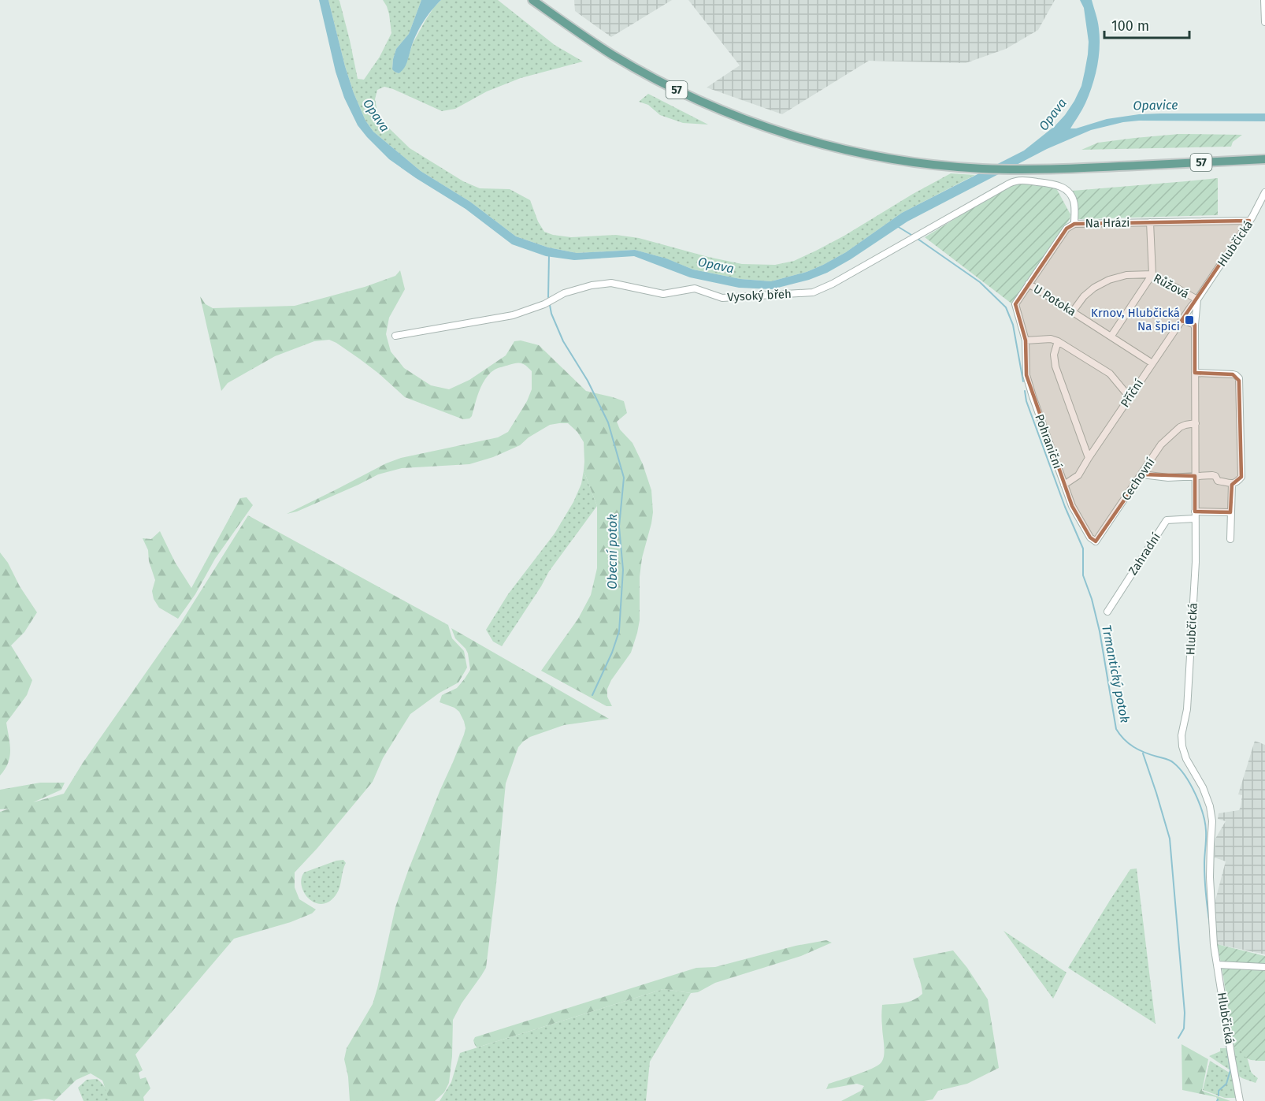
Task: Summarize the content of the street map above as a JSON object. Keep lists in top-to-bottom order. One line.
{"streets":{"main road":["57"],"street":["Na Hrázi","Hlubčická","Růžová","Vysoký břeh","U Potoka","Příční","Pohraniční","Cechovní","Zahradní"]},"crossings":[["Na Hrázi","Hlubčická"],["Na Hrázi","Vysoký břeh"],["Na Hrázi","U Potoka"],["Na Hrázi","Pohraniční"],["Hlubčická","Růžová"],["Hlubčická","Příční"],["Hlubčická","Cechovní"],["Hlubčická","Zahradní"],["Růžová","U Potoka"],["Růžová","Příční"],["U Potoka","Příční"],["Příční","Pohraniční"],["Pohraniční","Cechovní"]],"water":["Opavice","Opava","Obecní potok","Trmantický potok"],"places":{"transit":["Krnov, Hlubčická Na špici"]},"scale_bar":"100 m"}
